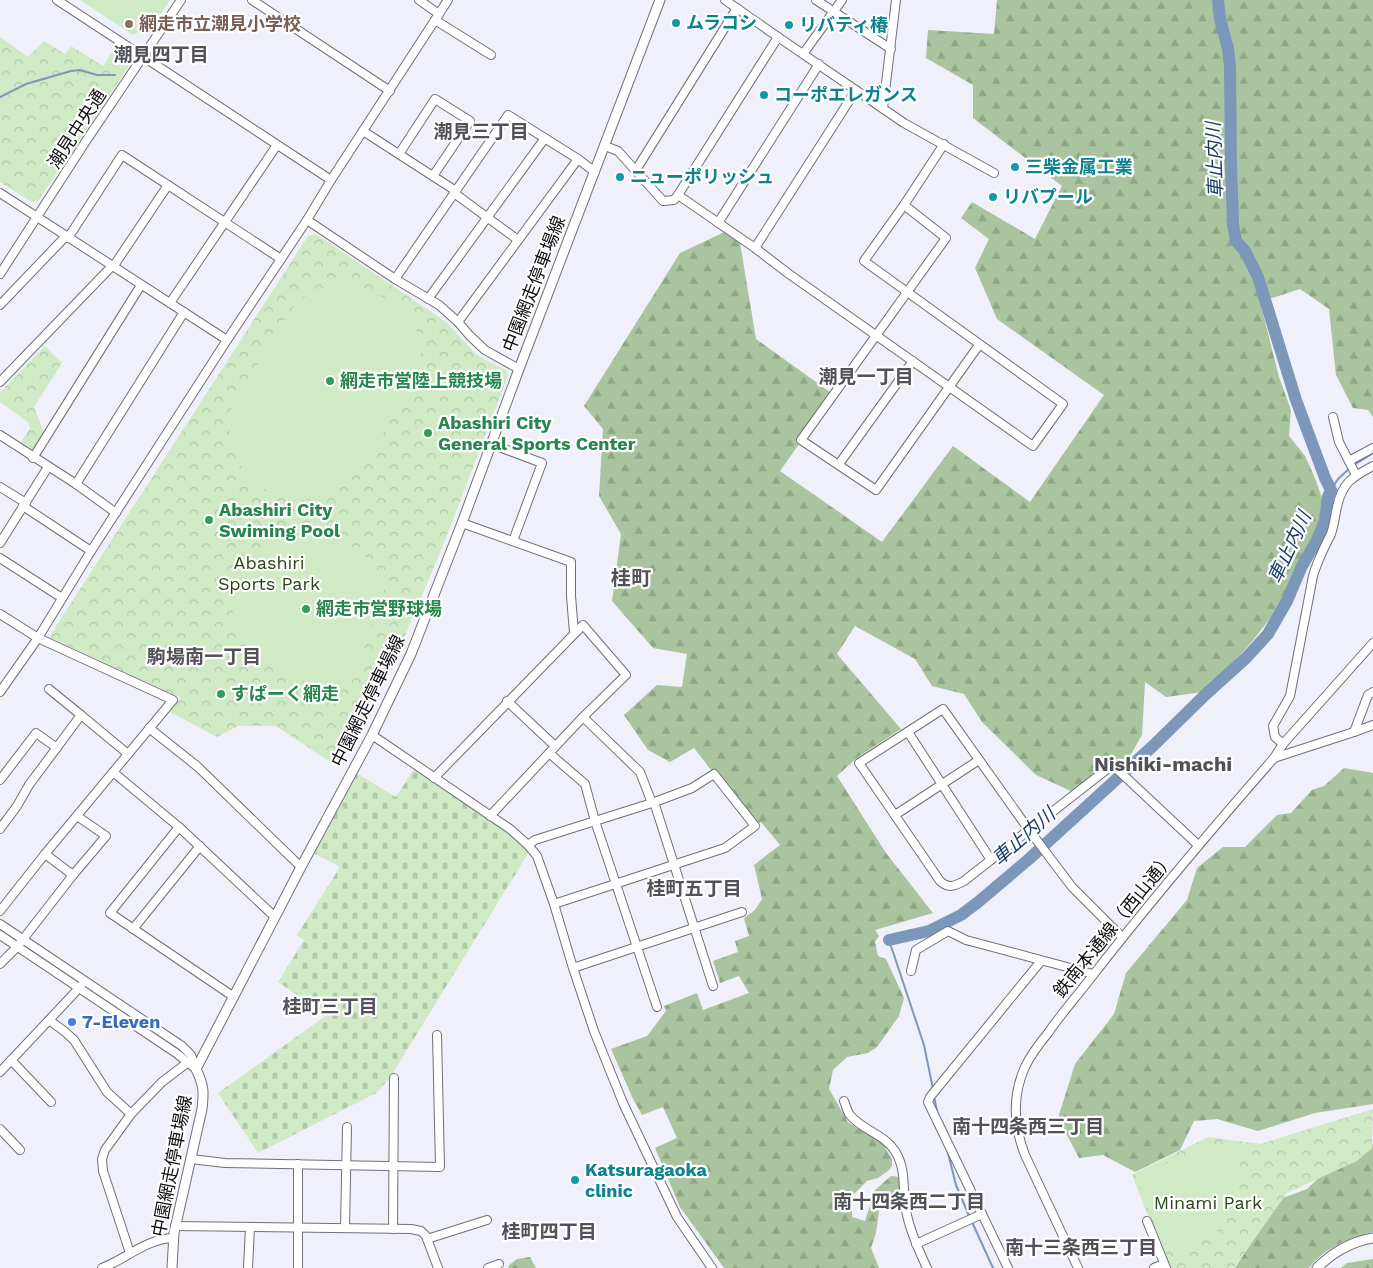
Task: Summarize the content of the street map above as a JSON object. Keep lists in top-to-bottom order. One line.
{"streets":{"main road":["中園網走停車場線"],"street":["潮見中央通","鉄南本通線（西山通）"]},"districts":["潮見四丁目","潮見三丁目","潮見一丁目","桂町","駒場南一丁目","Nishiki-machi","桂町五丁目","桂町三丁目","南十四条西三丁目","南十四条西二丁目","桂町四丁目","南十三条西三丁目"],"water":["車止内川"],"parks":["Abashiri Sports Park","Minami Park"],"places":["ムラコシ","網走市立潮見小学校","リバティ椿","コーポエレガンス","三柴金属工業","ニューポリッシュ","リバプール","網走市営陸上競技場","Abashiri City General Sports Center","Abashiri City Swiming Pool","網走市営野球場","すぱーく網走","7-Eleven","Katsuragaoka clinic"]}
